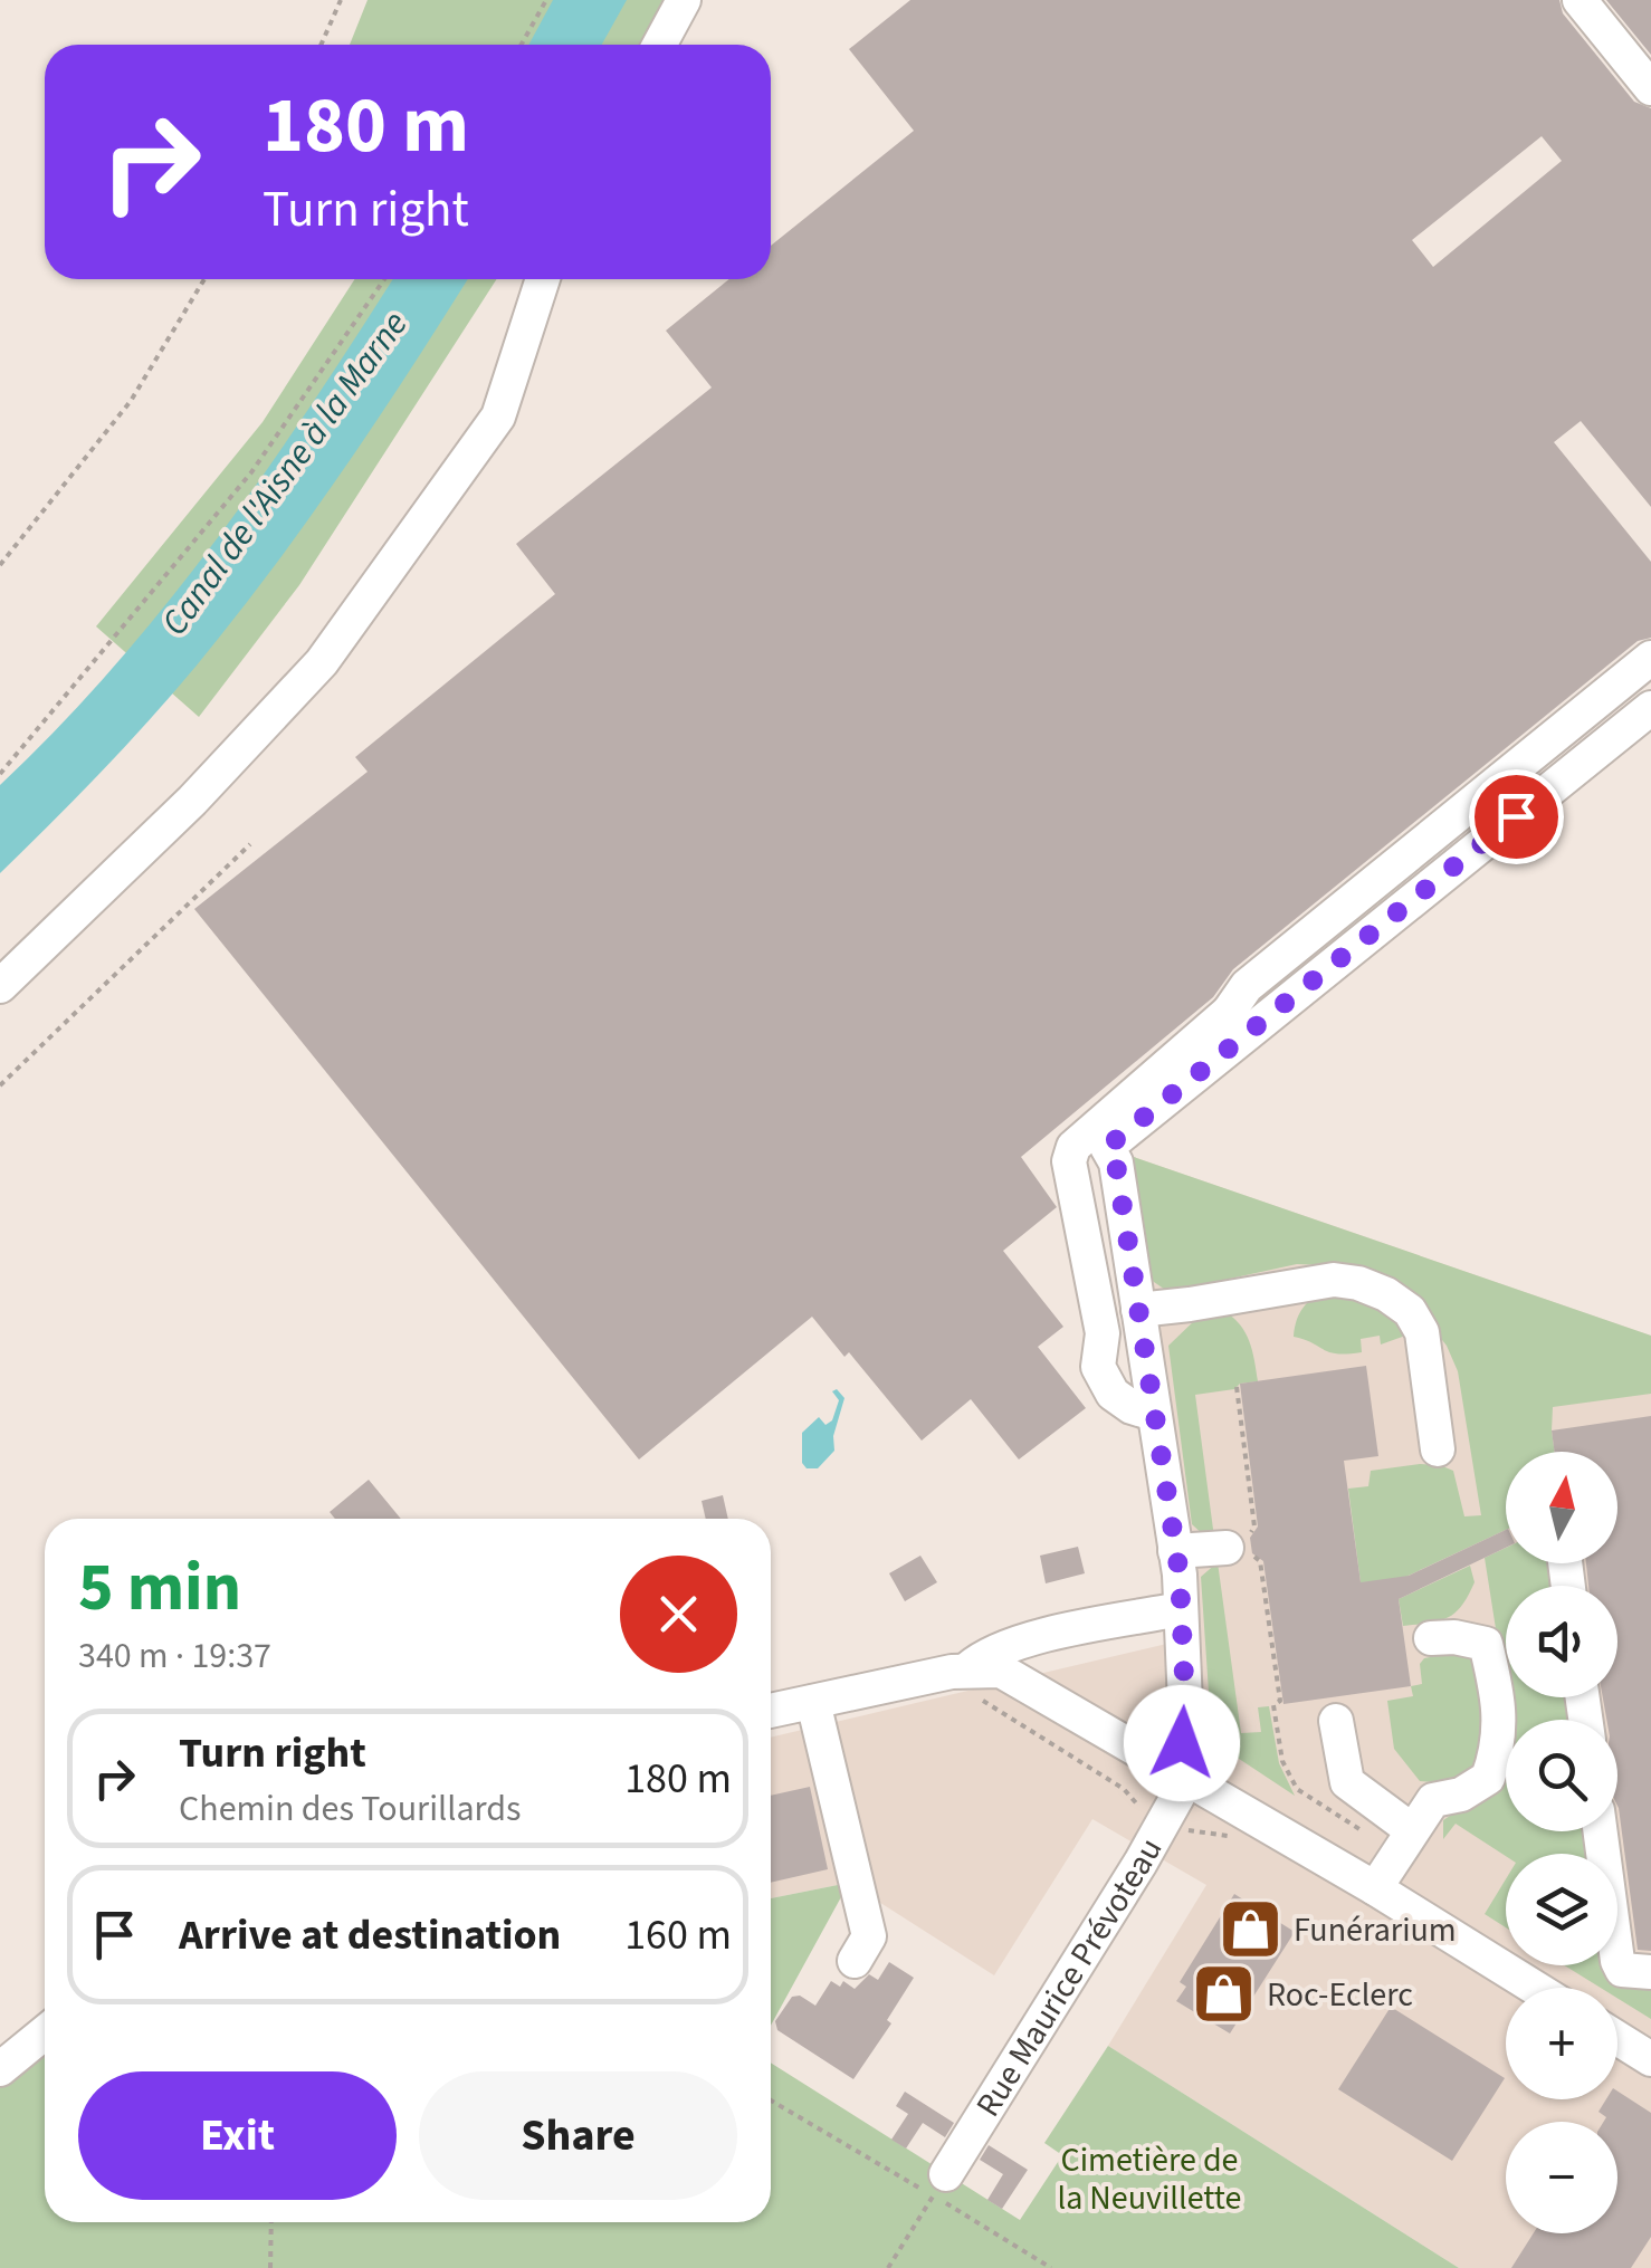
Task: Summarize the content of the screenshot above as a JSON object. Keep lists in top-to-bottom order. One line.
{"streets":{"street":["Rue Maurice Prévoteau"]},"water":["Canal de l'Aisne à la Marne"],"parks":["Cimetière de la Neuvillette"],"places":{"shop":["Funérarium","Roc-Eclerc"]},"north":"top","page":{"turn":["180 m","Turn right"],"map_buttons":["+","−"],"heading":["5 min","340 m · 19:37"],"list":[{"name":"Turn right","note":"Chemin des Tourillards","value":"180 m"},{"name":"Arrive at destination","value":"160 m"}],"buttons":["Exit","Share"]}}
